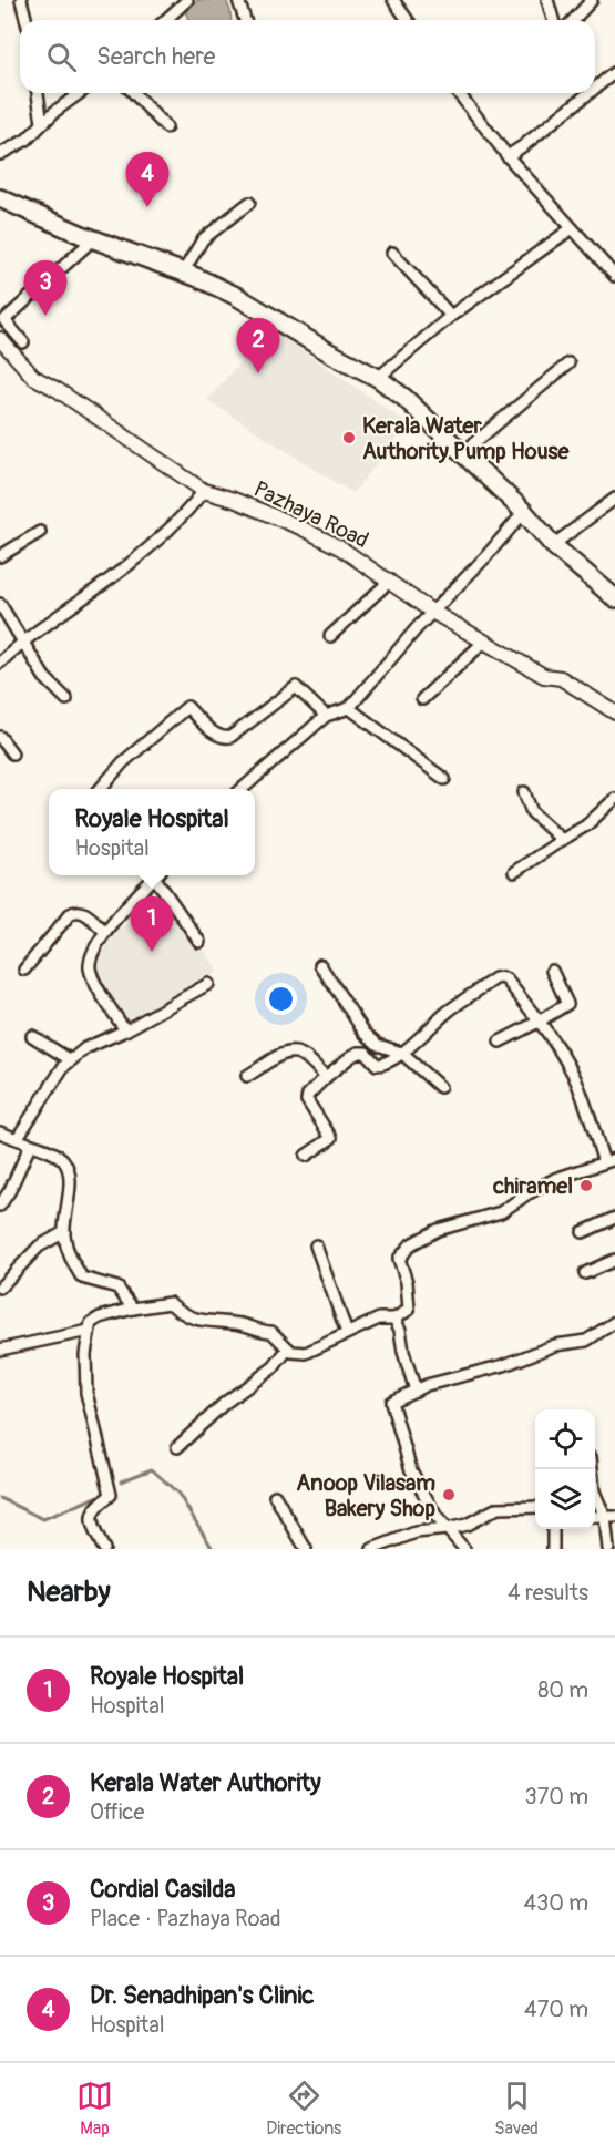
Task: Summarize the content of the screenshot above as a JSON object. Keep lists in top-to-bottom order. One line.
{"streets":{"street":["Pazhaya Road"]},"places":["Kerala Water Authority Pump House","chiramel","Anoop Vilasam Bakery Shop"],"page":{"search":"Search here","pins":["4","3","2","1"],"popup":["Royale Hospital","Hospital"],"heading":["Nearby","4 results"],"list":[{"mark":"1","name":"Royale Hospital","note":"Hospital","value":"80 m"},{"mark":"2","name":"Kerala Water Authority","note":"Office","value":"370 m"},{"mark":"3","name":"Cordial Casilda","note":"Place · Pazhaya Road","value":"430 m"},{"mark":"4","name":"Dr. Senadhipan's Clinic","note":"Hospital","value":"470 m"}],"nav":["Map","Directions","Saved"]}}
